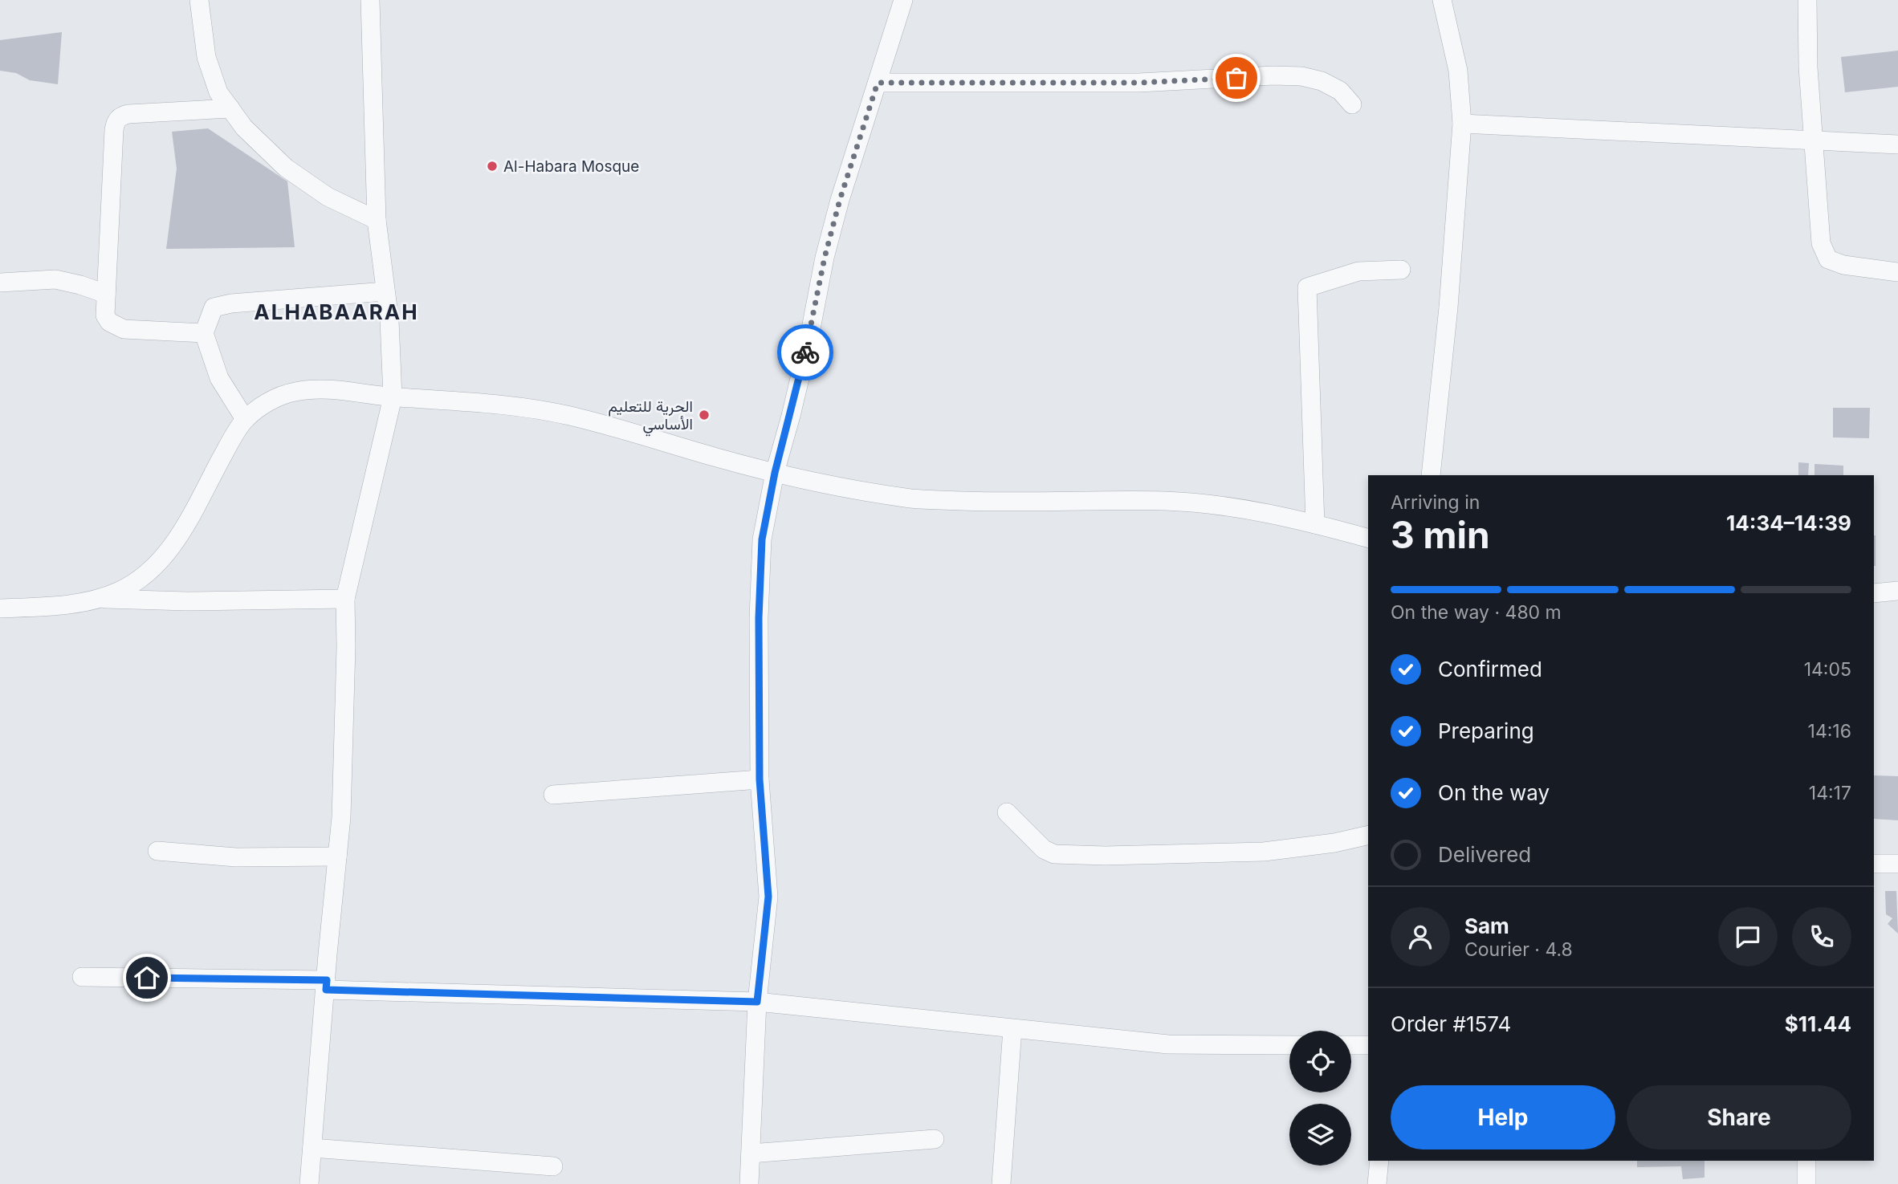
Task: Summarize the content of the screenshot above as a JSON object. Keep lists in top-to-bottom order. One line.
{"districts":["ALHABAARAH"],"places":["Al-Habara Mosque","الحرية للتعليم الأساسي"],"page":{"heading":["3 min","Arriving in","14:34–14:39"],"panel":["Sam","Courier · 4.8","Order #1574","$11.44"],"bar":"On the way · 480 m","list":[["Confirmed","14:05"],["Preparing","14:16"],["On the way","14:17"],"Delivered"],"buttons":["Help","Share"]}}
